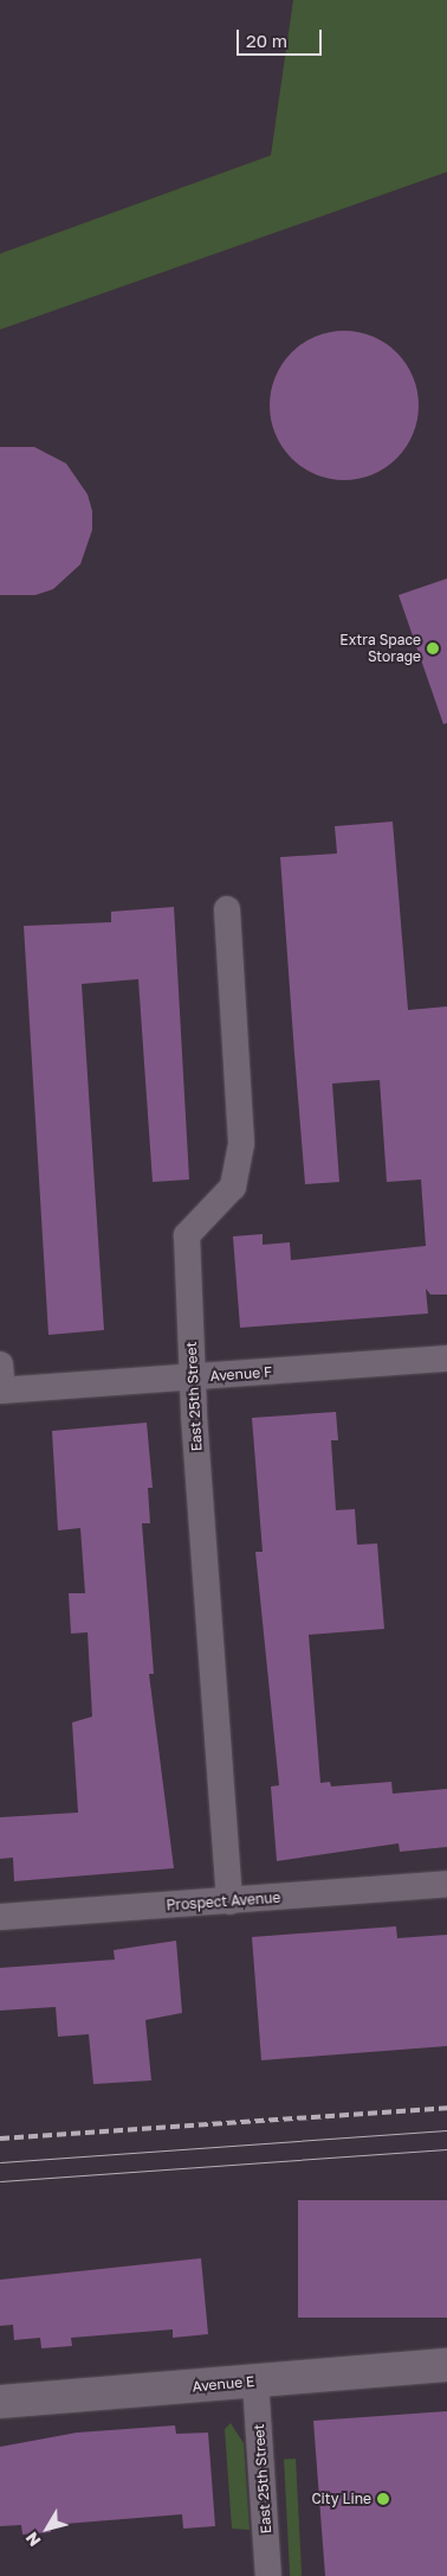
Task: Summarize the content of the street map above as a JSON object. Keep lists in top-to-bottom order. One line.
{"streets":{"main road":["Avenue E"],"street":["Avenue F","East 25th Street","Prospect Avenue"]},"crossings":[["Avenue F","East 25th Street"],["East 25th Street","Prospect Avenue"],["East 25th Street","Avenue E"]],"places":["Extra Space Storage","City Line"],"scale_bar":"20 m","north":"bottom left"}
